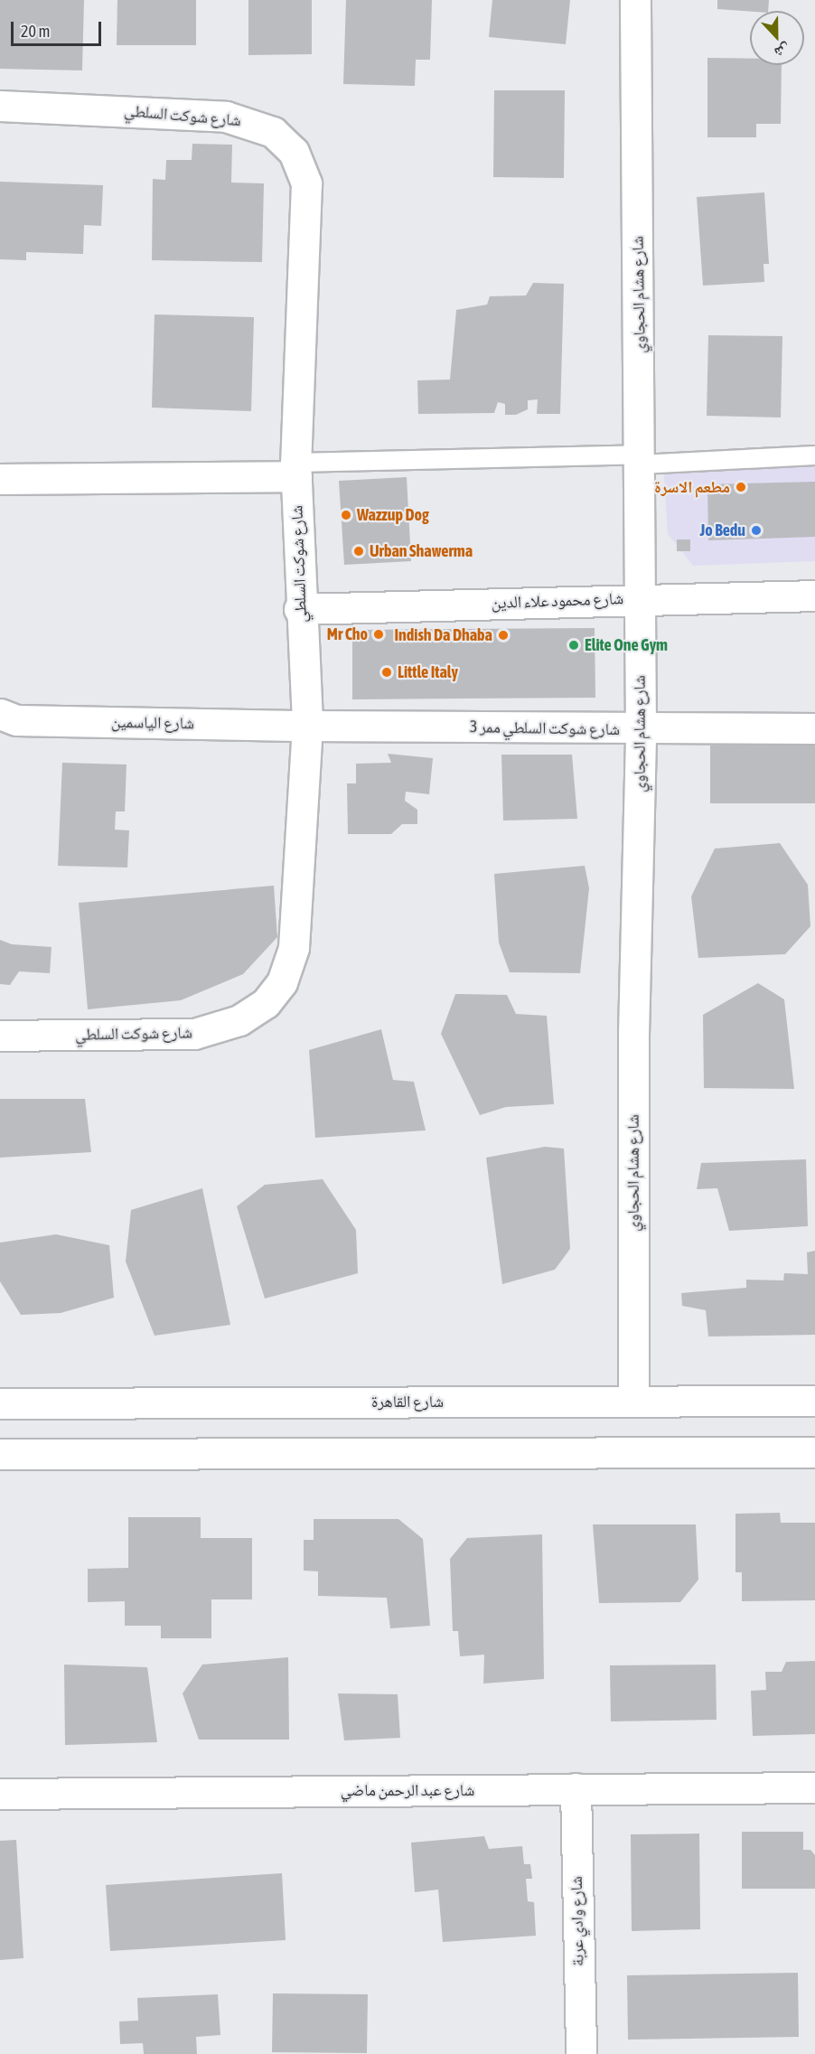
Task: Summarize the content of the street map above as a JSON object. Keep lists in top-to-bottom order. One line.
{"streets":{"street":["شارع شوكت السلطي","شارع هشام الحجاوي","شارع محمود علاء الدين","شارع الياسمين","شارع شوكت السلطي ممر 3","شارع القاهرة","شارع عبد الرحمن ماضي","شارع وادي عربة"]},"crossings":[["شارع شوكت السلطي","شارع محمود علاء الدين"],["شارع شوكت السلطي","شارع الياسمين"],["شارع شوكت السلطي","شارع شوكت السلطي ممر 3"],["شارع هشام الحجاوي","شارع محمود علاء الدين"],["شارع هشام الحجاوي","شارع شوكت السلطي ممر 3"],["شارع هشام الحجاوي","شارع القاهرة"],["شارع الياسمين","شارع شوكت السلطي ممر 3"],["شارع عبد الرحمن ماضي","شارع وادي عربة"]],"places":["مطعم الاسرة","Wazzup Dog","Jo Bedu","Urban Shawerma","Mr Cho","Indish Da Dhaba","Elite One Gym","Little Italy"],"scale_bar":"20 m","north":"bottom"}
